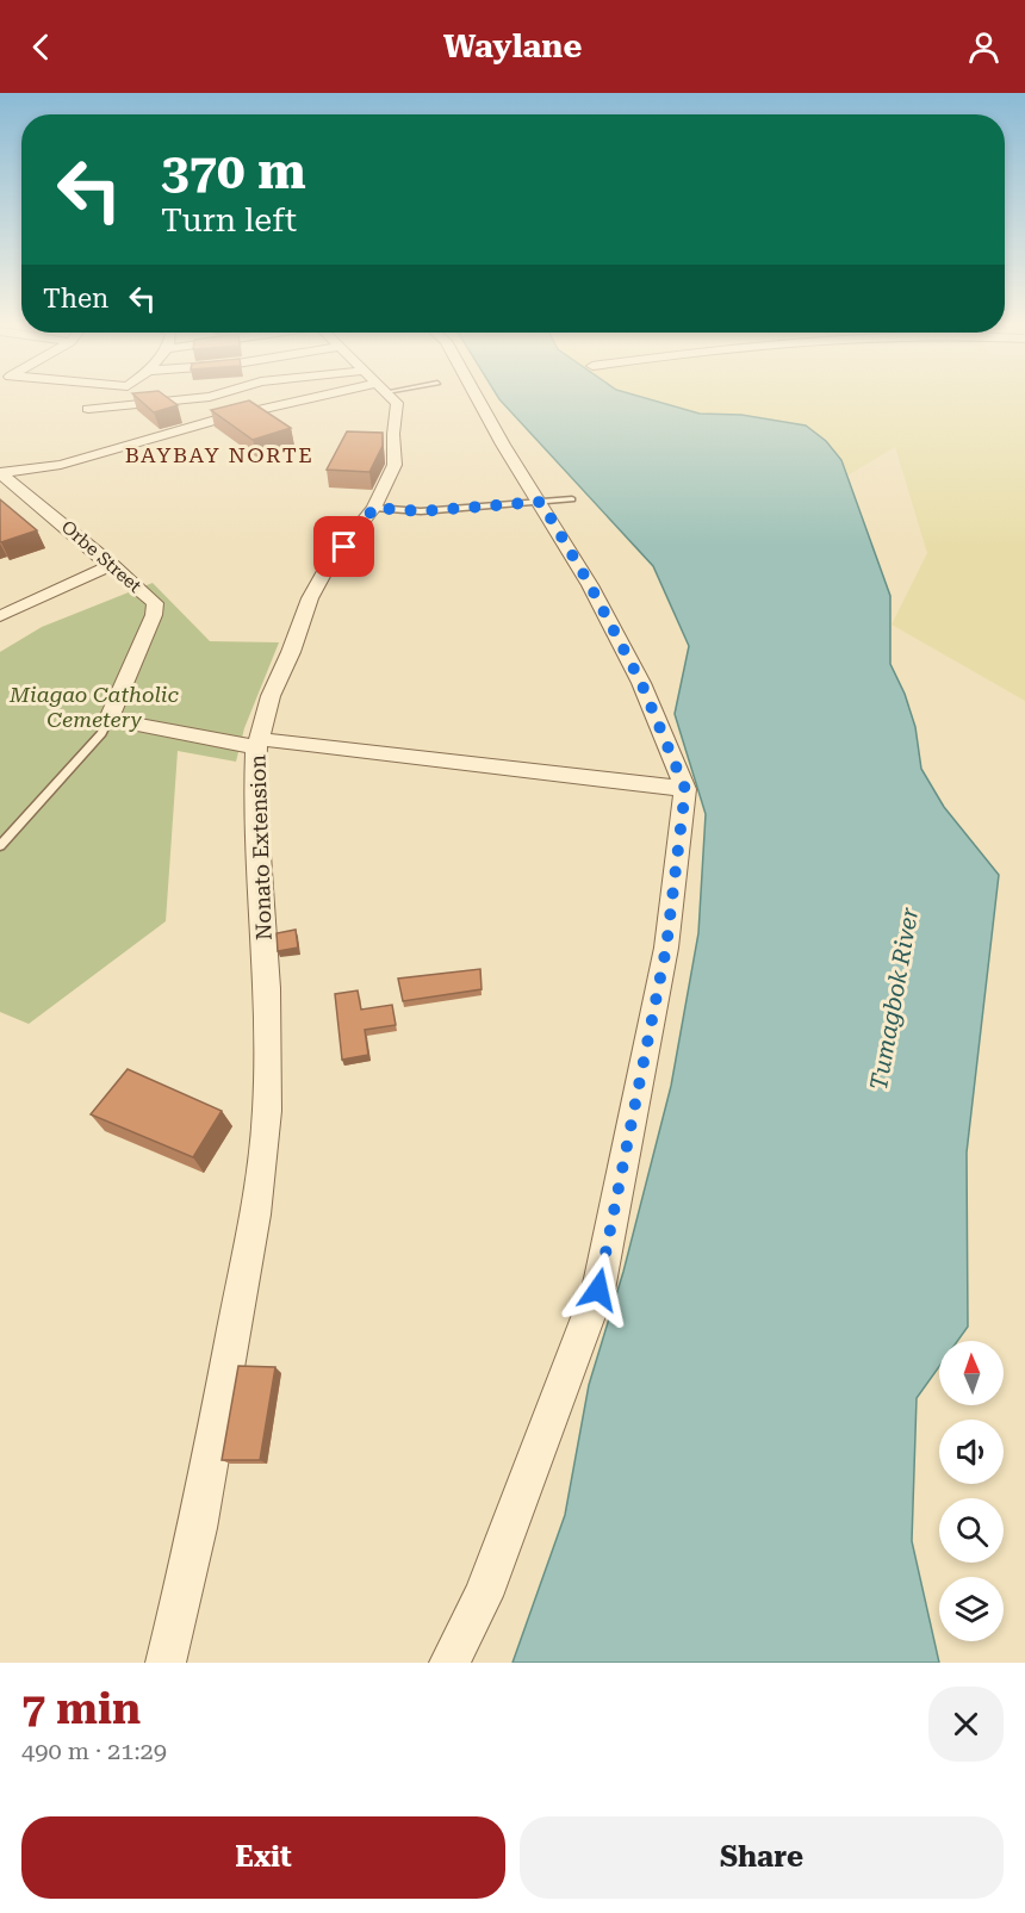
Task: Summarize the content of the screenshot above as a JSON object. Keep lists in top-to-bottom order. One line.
{"streets":{"street":["Orbe Street","Nonato Extension"]},"districts":["BAYBAY NORTE"],"water":["Tumagbok River"],"parks":["Miagao Catholic Cemetery"],"north":"top","page":{"header":"Waylane","turn":["370 m","Turn left"],"then":"Then","heading":["7 min","490 m · 21:29"],"buttons":["Exit","Share"]}}
